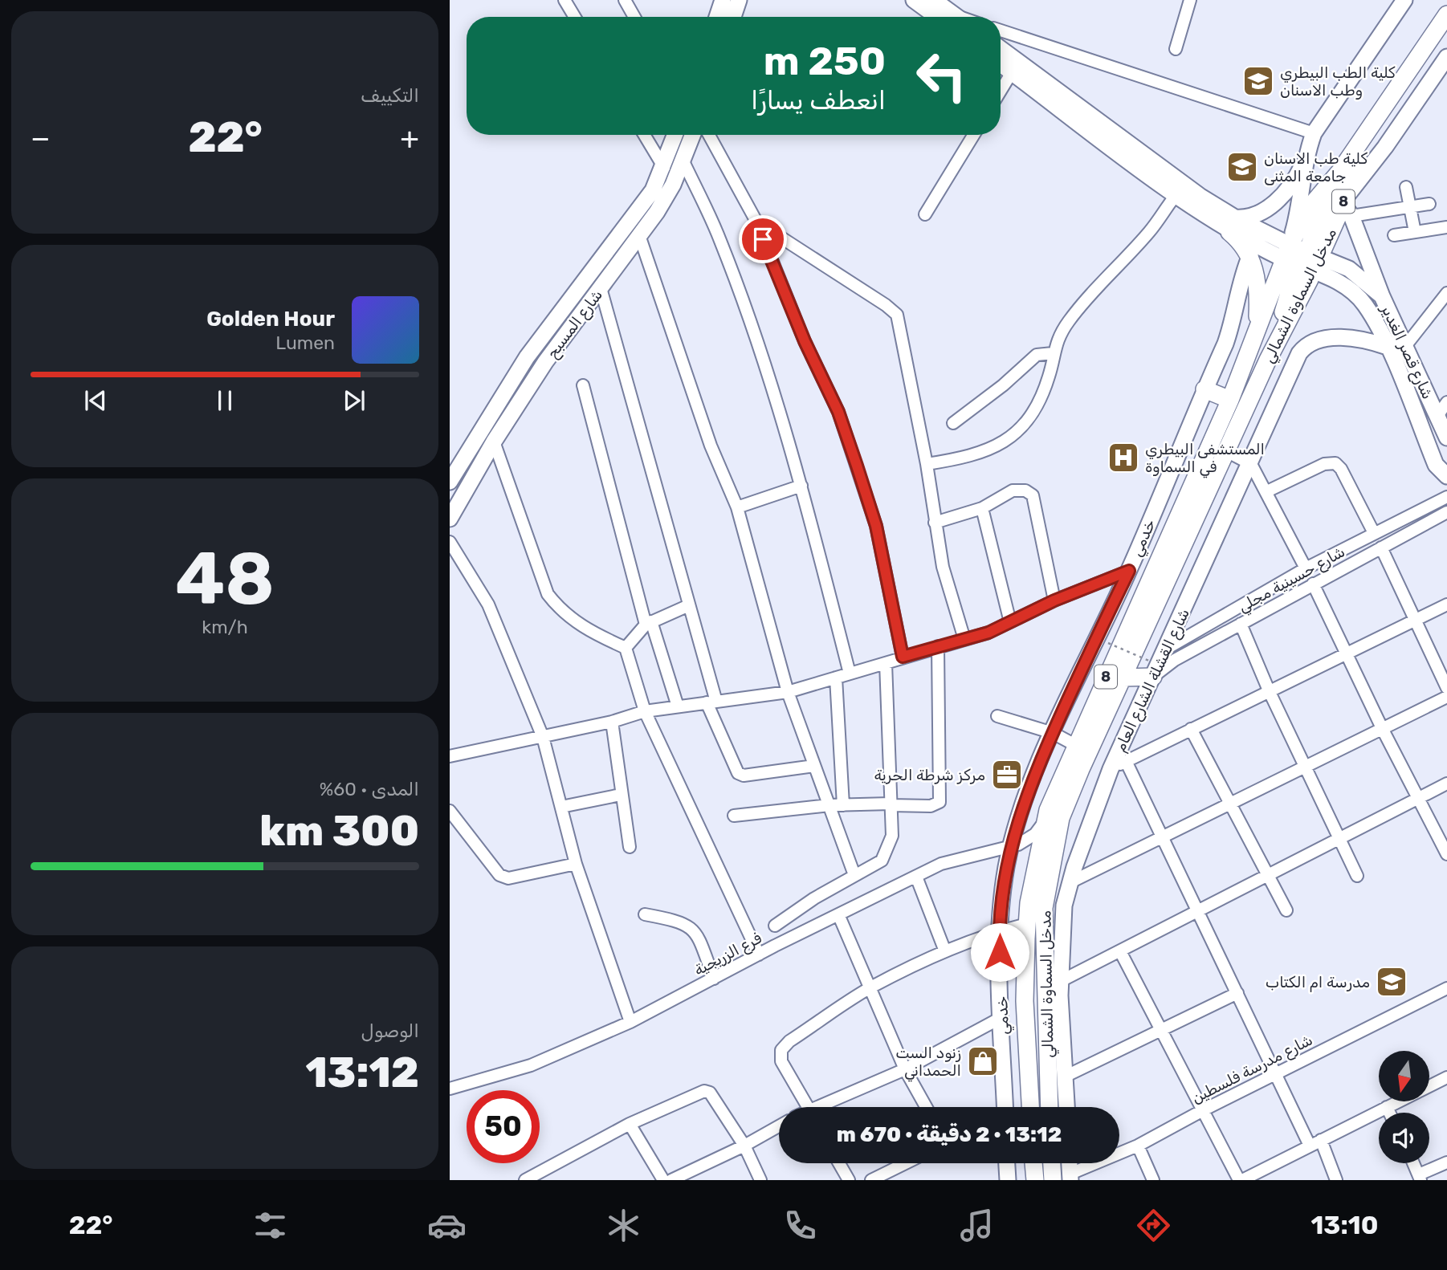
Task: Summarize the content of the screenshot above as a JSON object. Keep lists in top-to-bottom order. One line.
{"streets":{"highway":["8","مدخل السماوة الشمالي"],"main road":["شارع المسبح","شارع قصر الغدير","خدمي","شارع القشلة الشارع العام"],"street":["شارع حسينية مجلي","فرع الزريجية","شارع مدرسة فلسطين"]},"crossings":[["8","مدخل السماوة الشمالي"],["مدخل السماوة الشمالي","شارع قصر الغدير"],["خدمي","فرع الزريجية"],["شارع حسينية مجلي","شارع القشلة الشارع العام"]],"places":{"school or university":["كلية الطب البيطري وطب الاسنان","كلية طب الاسنان جامعة المثنى","مدرسة ام الكتاب"],"hospital":["المستشفى البيطري في السماوة"],"office":["مركز شرطة الحرية"],"shop":["زنود الست الحمداني"]},"north":"bottom","page":{"tile":["التكييف",["48","km/h"],["المدى · 60%","300 km"],["الوصول","13:12"]],"turn":["250 m","انعطف يسارًا"],"heat":["−","22°","+"],"song":["Golden Hour","Lumen"],"limit":"50","trip":"13:12 · 2 دقيقة · 670 m","tabs":["13:10","22°"]}}
